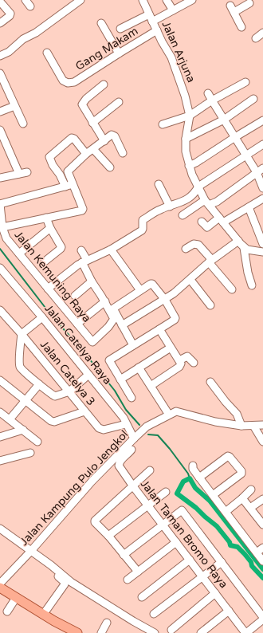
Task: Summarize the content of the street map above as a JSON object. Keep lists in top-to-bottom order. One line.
{"streets":{"street":["Gang Makam","Jalan Arjuna","Jalan Kemuning Raya","Jalan Catelya Raya","Jalan Catelya 3","Jalan Kampung Pulo Jengkol","Jalan Taman Bromo Raya"]},"crossings":[["Gang Makam","Jalan Arjuna"],["Jalan Catelya Raya","Jalan Catelya 3"],["Jalan Catelya Raya","Jalan Kampung Pulo Jengkol"]]}
